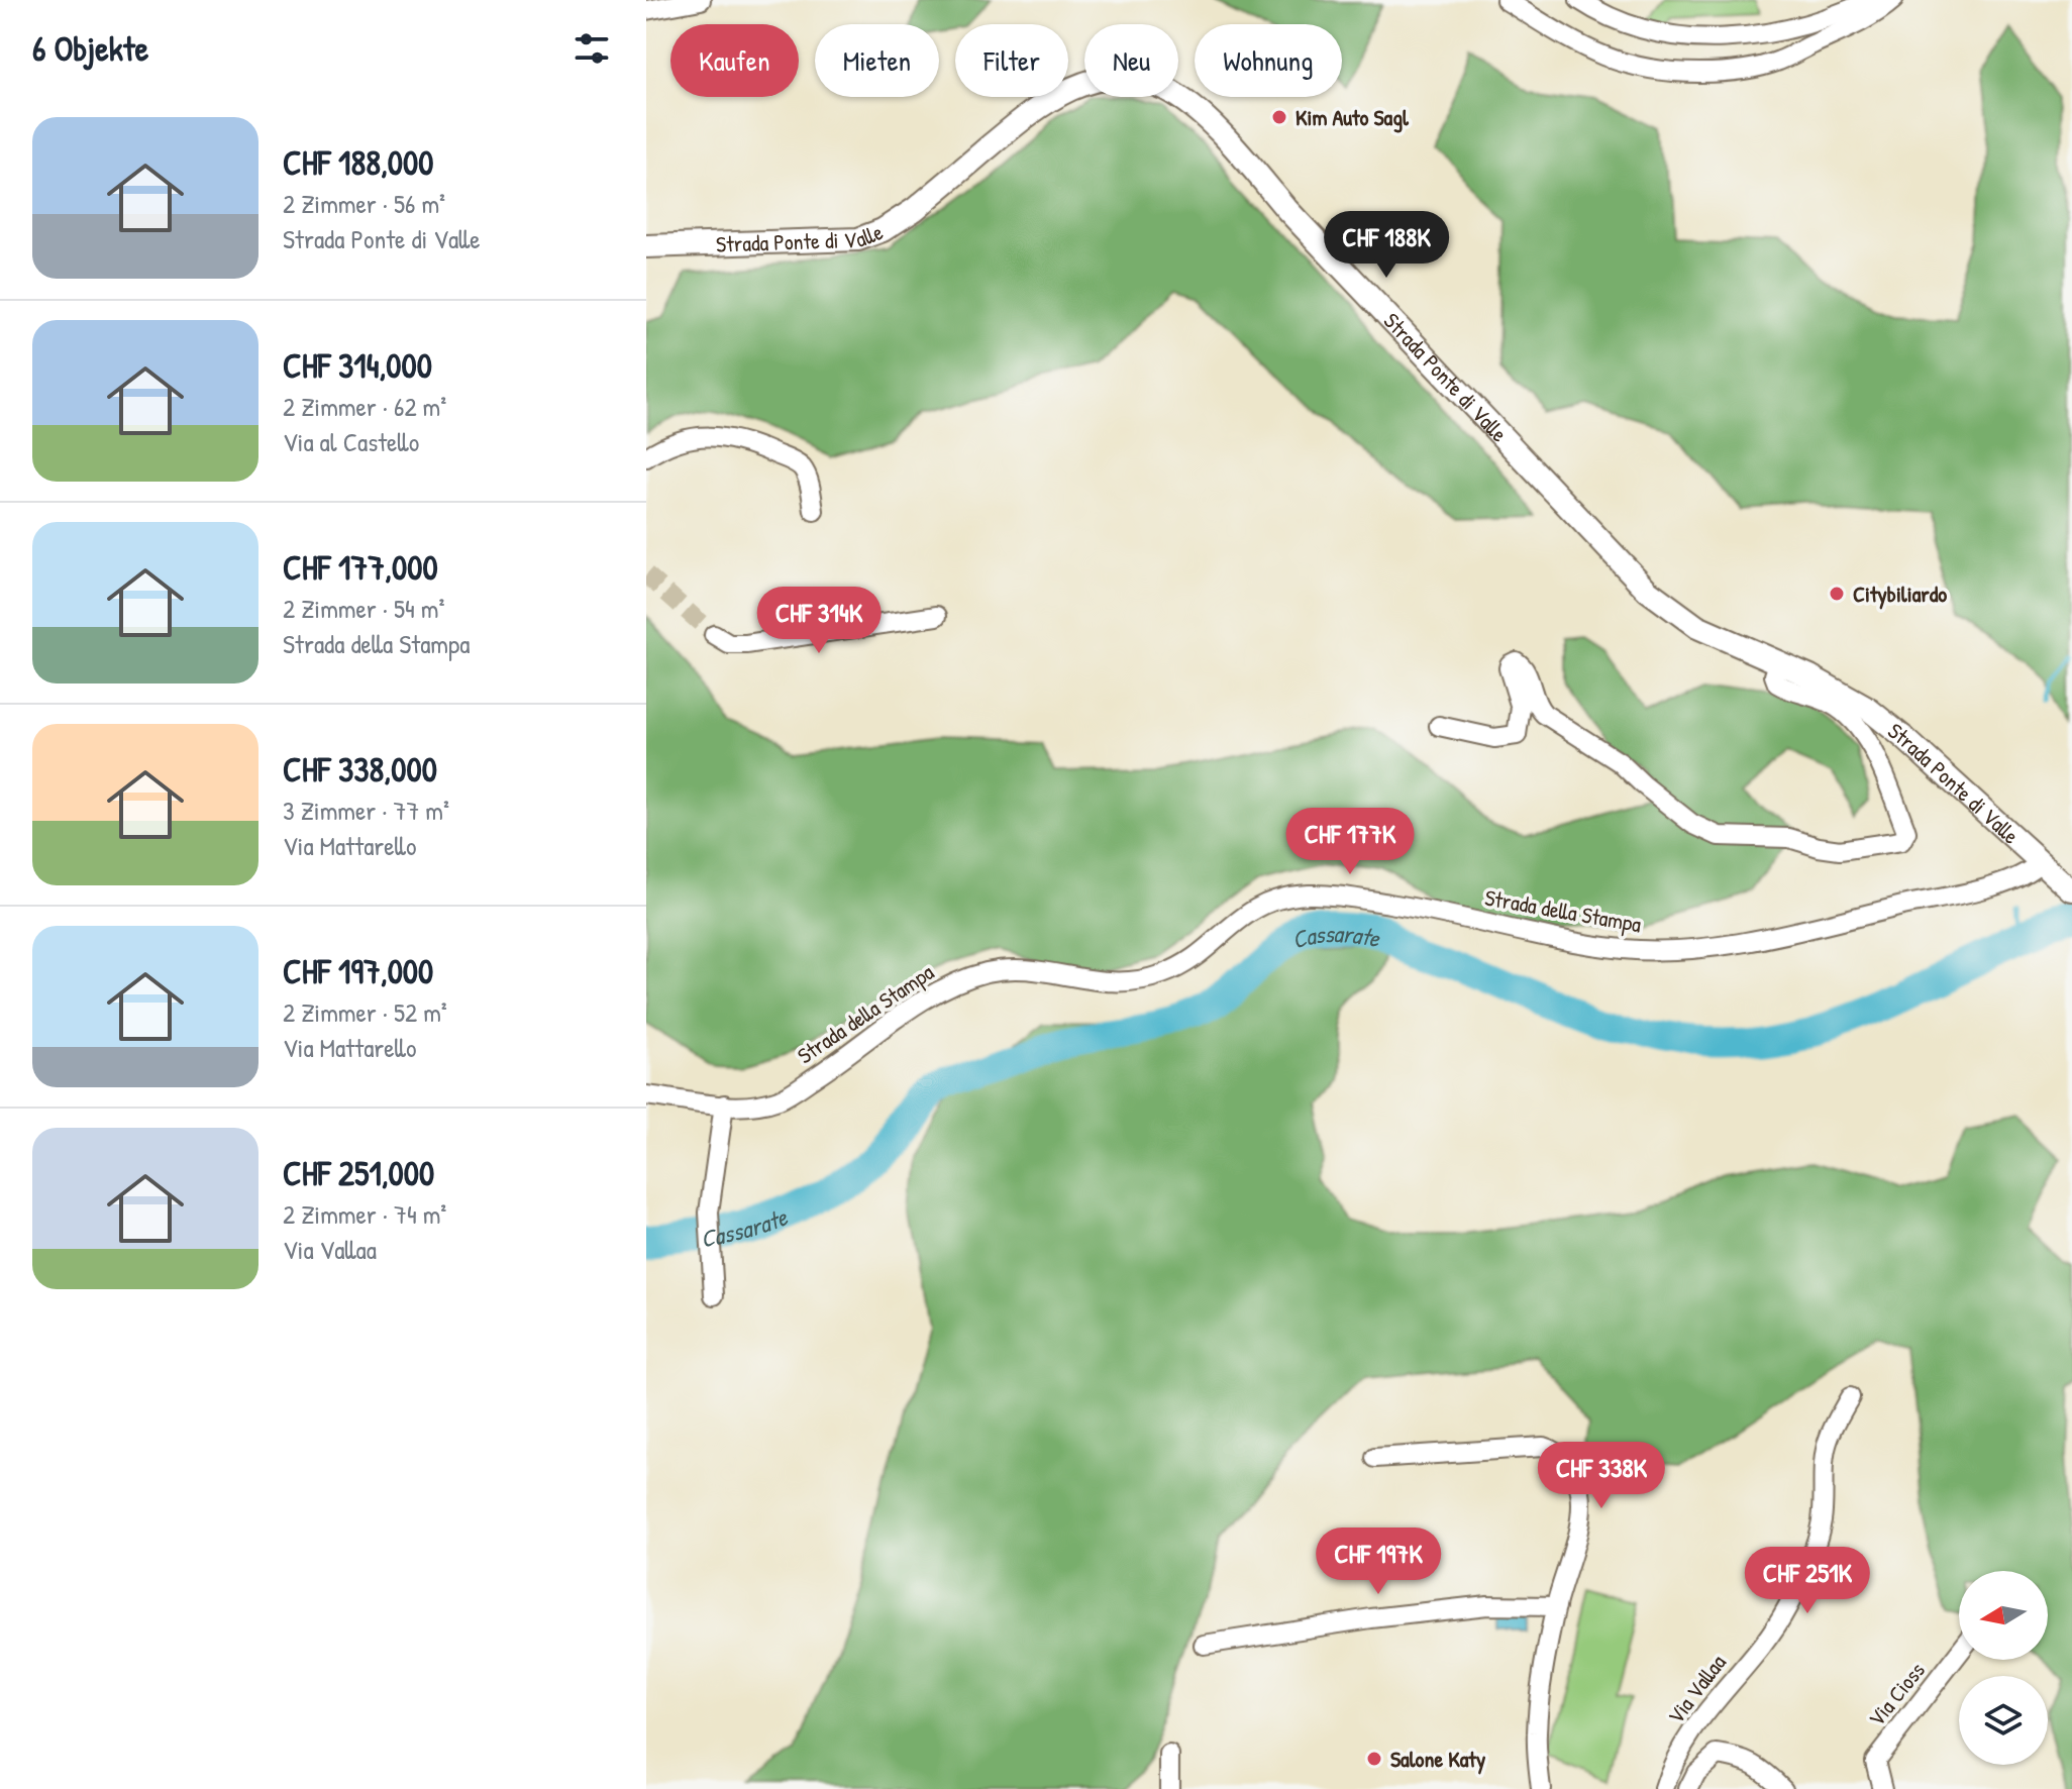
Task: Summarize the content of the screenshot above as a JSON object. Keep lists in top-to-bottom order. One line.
{"streets":{"street":["Strada Ponte di Valle","Strada della Stampa","Via Vallaa","Via Cioss"]},"crossings":[["Strada Ponte di Valle","Strada della Stampa"]],"water":["Cassarate"],"places":["Kim Auto Sagl","Citybiliardo","Salone Katy"],"north":"left","page":{"heading":"6 Objekte","chip":["Kaufen","Mieten","Filter","Neu","Wohnung"],"list":[{"name":"CHF 188,000","note":"2 Zimmer · 56 m² · Strada Ponte di Valle"},{"name":"CHF 314,000","note":"2 Zimmer · 62 m² · Via al Castello"},{"name":"CHF 177,000","note":"2 Zimmer · 54 m² · Strada della Stampa"},{"name":"CHF 338,000","note":"3 Zimmer · 77 m² · Via Mattarello"},{"name":"CHF 197,000","note":"2 Zimmer · 52 m² · Via Mattarello"},{"name":"CHF 251,000","note":"2 Zimmer · 74 m² · Via Vallaa"}],"price":["CHF 188K","CHF 314K","CHF 177K","CHF 338K","CHF 197K","CHF 251K"]}}
